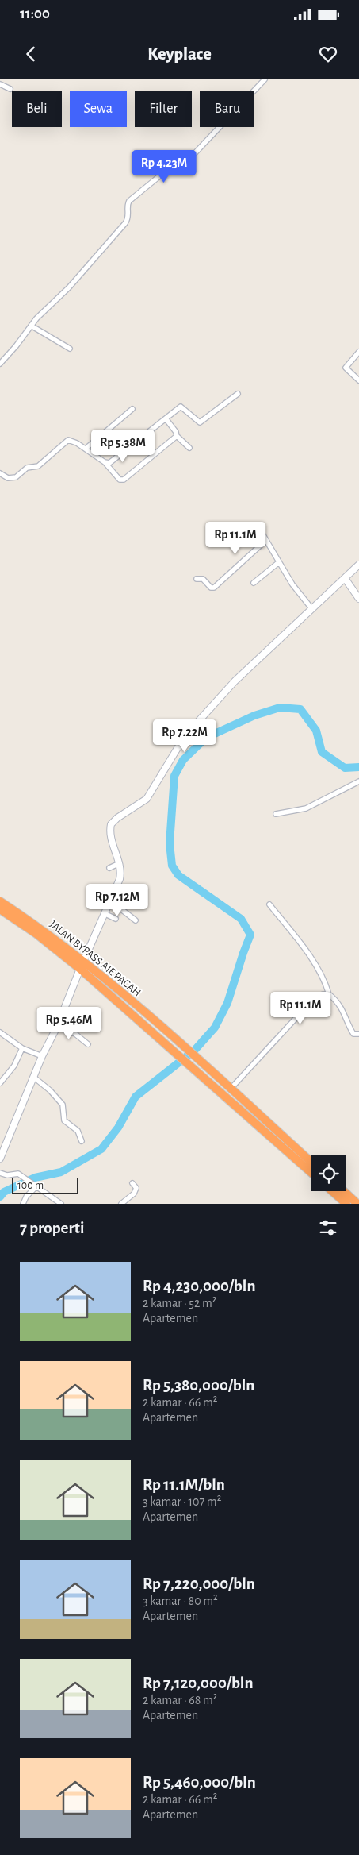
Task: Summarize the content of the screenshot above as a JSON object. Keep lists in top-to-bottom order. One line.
{"streets":{"highway":["JALAN BYPASS AIE PACAH"]},"scale_bar":"100 m","page":{"status":"11:00","header":"Keyplace","chip":["Beli","Sewa","Filter","Baru"],"price":["Rp 4.23M","Rp 5.38M","Rp 11.1M","Rp 7.22M","Rp 7.12M","Rp 11.1M","Rp 5.46M"],"scale":"100 m","heading":"7 properti","list":[{"name":"Rp 4,230,000/bln","note":"2 kamar · 52 m² · Apartemen"},{"name":"Rp 5,380,000/bln","note":"2 kamar · 66 m² · Apartemen"},{"name":"Rp 11.1M/bln","note":"3 kamar · 107 m² · Apartemen"},{"name":"Rp 7,220,000/bln","note":"3 kamar · 80 m² · Apartemen"},{"name":"Rp 7,120,000/bln","note":"2 kamar · 68 m² · Apartemen"},{"name":"Rp 5,460,000/bln","note":"2 kamar · 66 m² · Apartemen"}]}}
